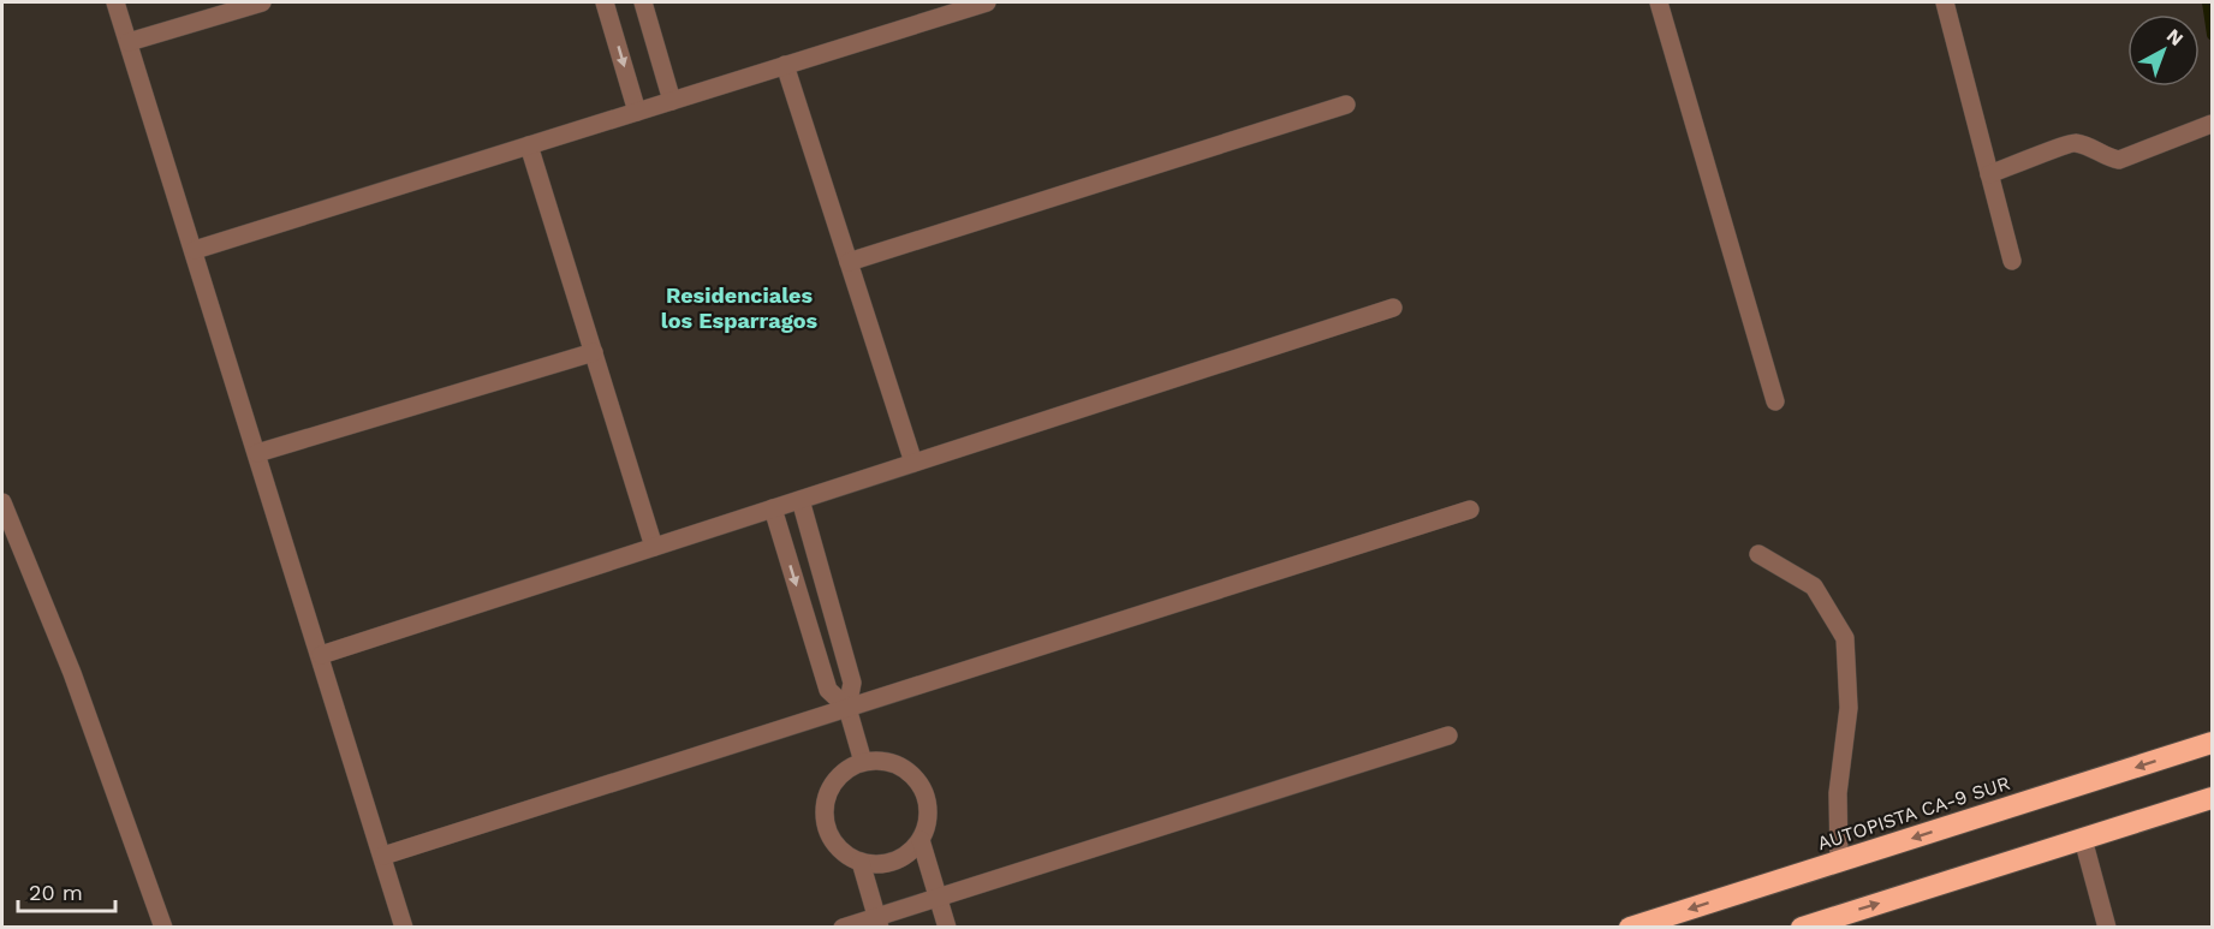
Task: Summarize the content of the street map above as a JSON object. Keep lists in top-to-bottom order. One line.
{"streets":{"highway":["AUTOPISTA CA-9 SUR"]},"districts":["Residenciales los Esparragos"],"scale_bar":"20 m","north":"top right"}
